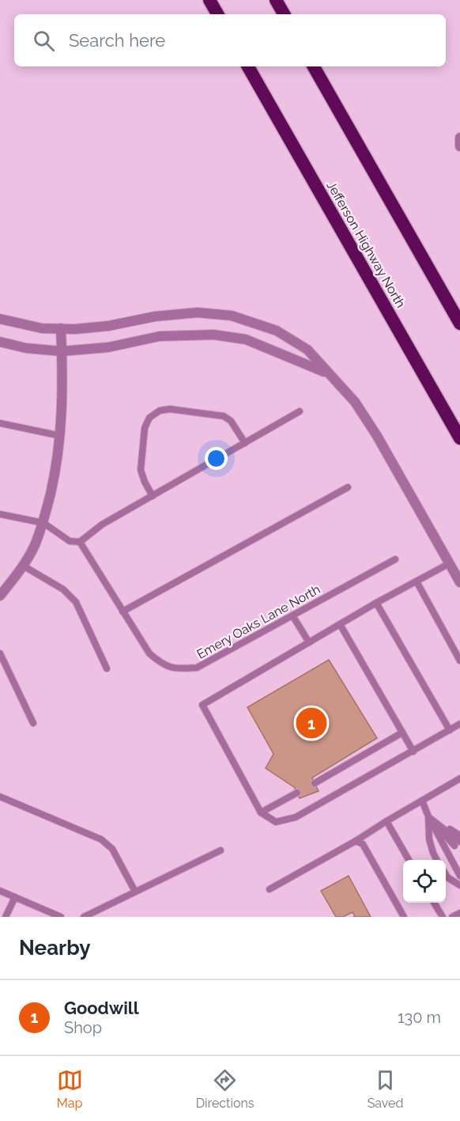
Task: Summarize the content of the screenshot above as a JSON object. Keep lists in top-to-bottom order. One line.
{"streets":{"highway":["Jefferson Highway North"],"lane":["Emery Oaks Lane North"]},"page":{"search":"Search here","pins":"1","heading":"Nearby","list":[{"mark":"1","name":"Goodwill","note":"Shop","value":"130 m"}],"nav":["Map","Directions","Saved"]}}
